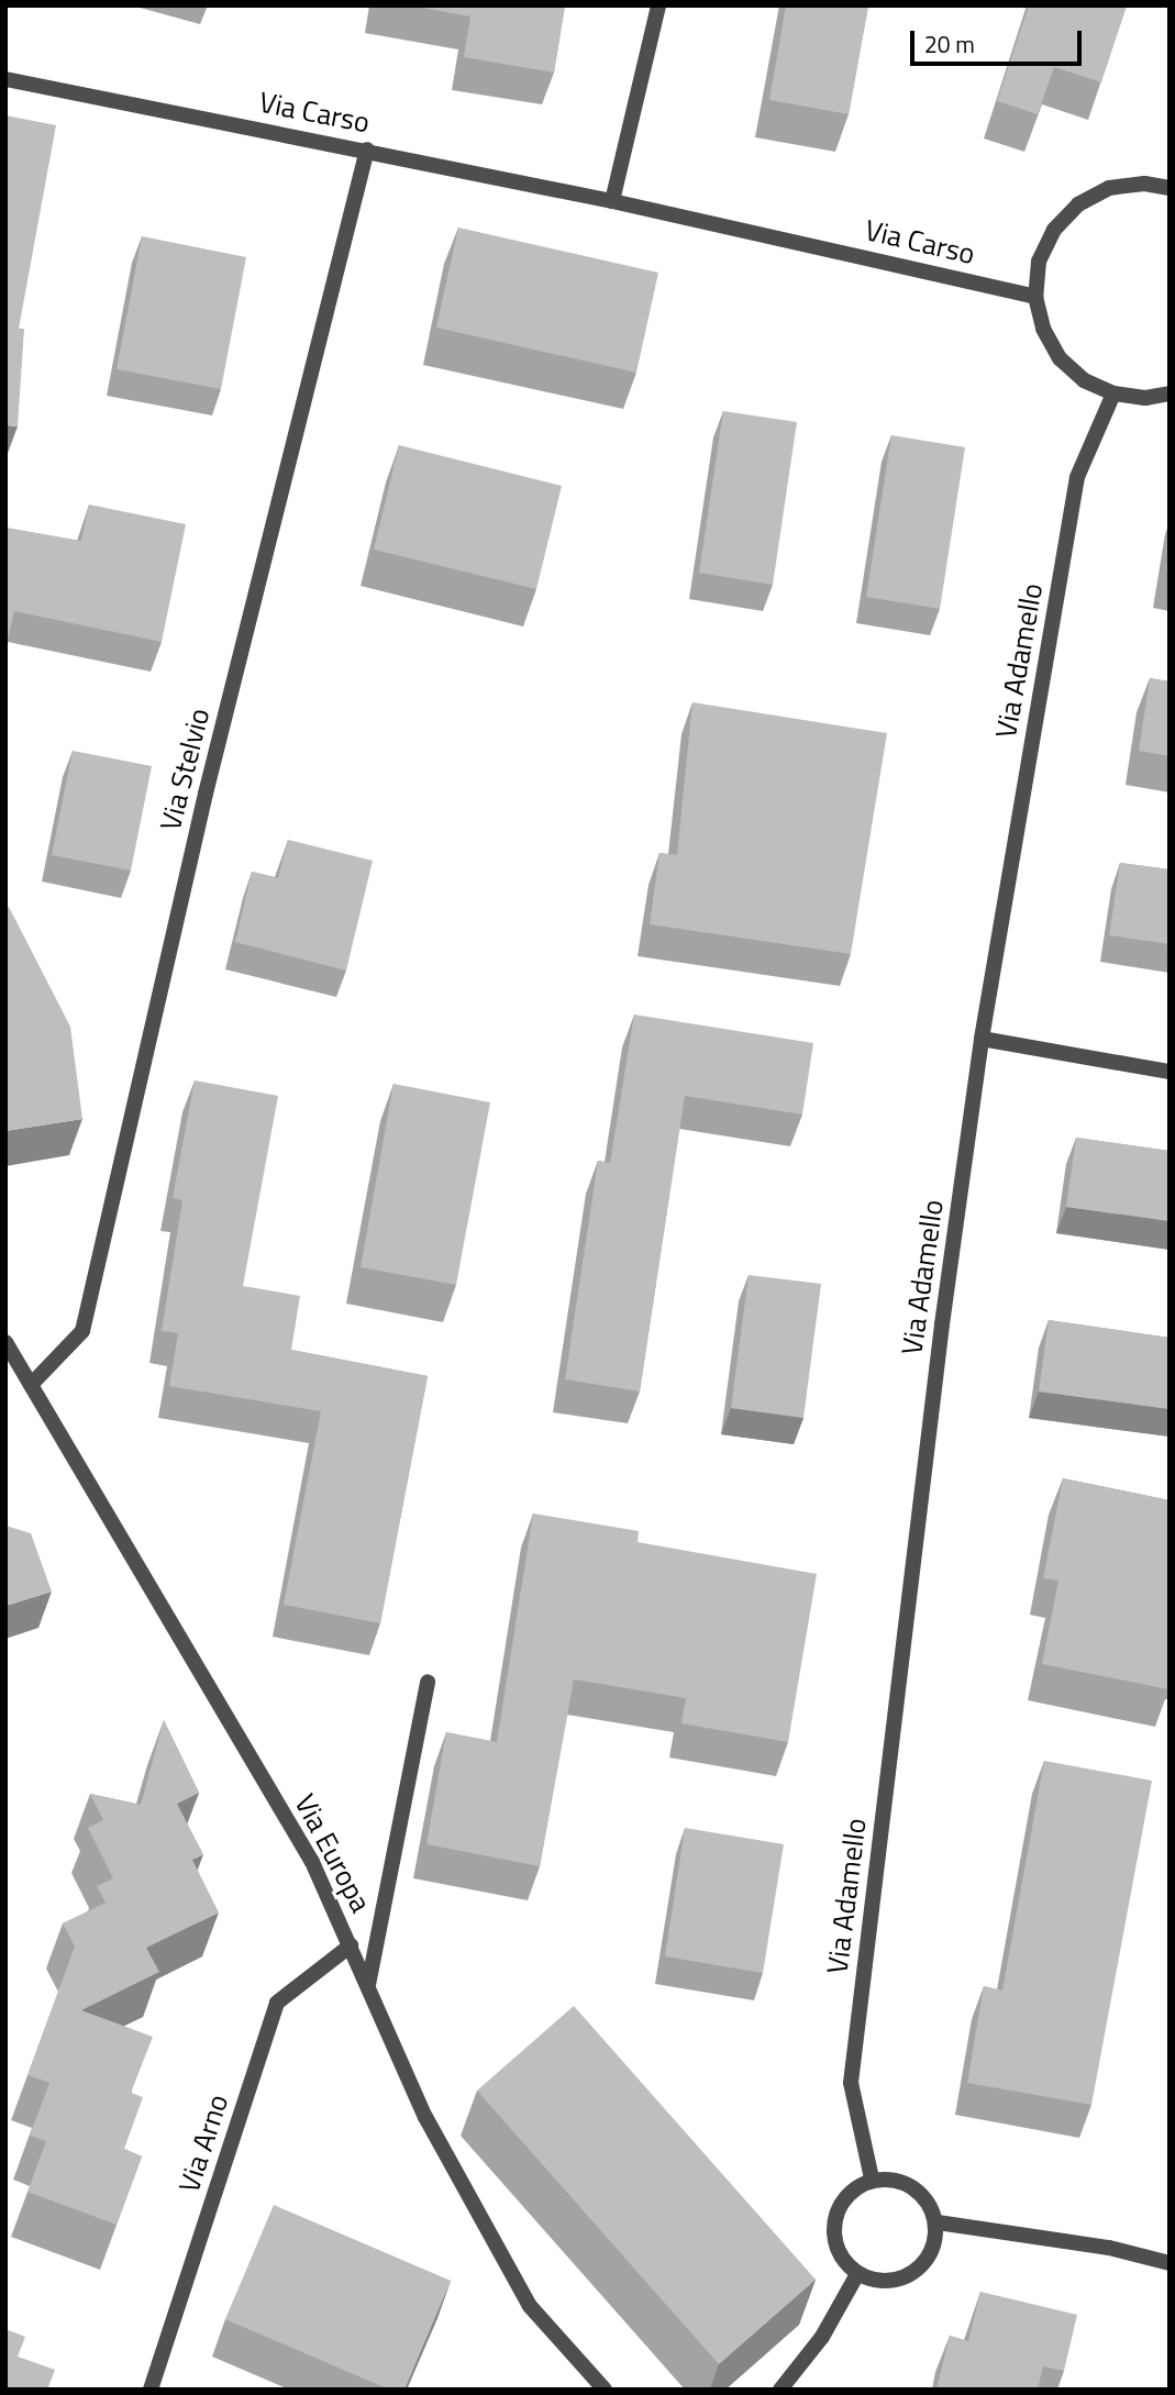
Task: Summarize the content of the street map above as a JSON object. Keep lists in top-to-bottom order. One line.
{"streets":{"street":["Via Carso","Via Adamello","Via Stelvio","Via Europa","Via Arno"]},"crossings":[["Via Carso","Via Stelvio"],["Via Stelvio","Via Europa"],["Via Europa","Via Arno"]],"scale_bar":"20 m"}
